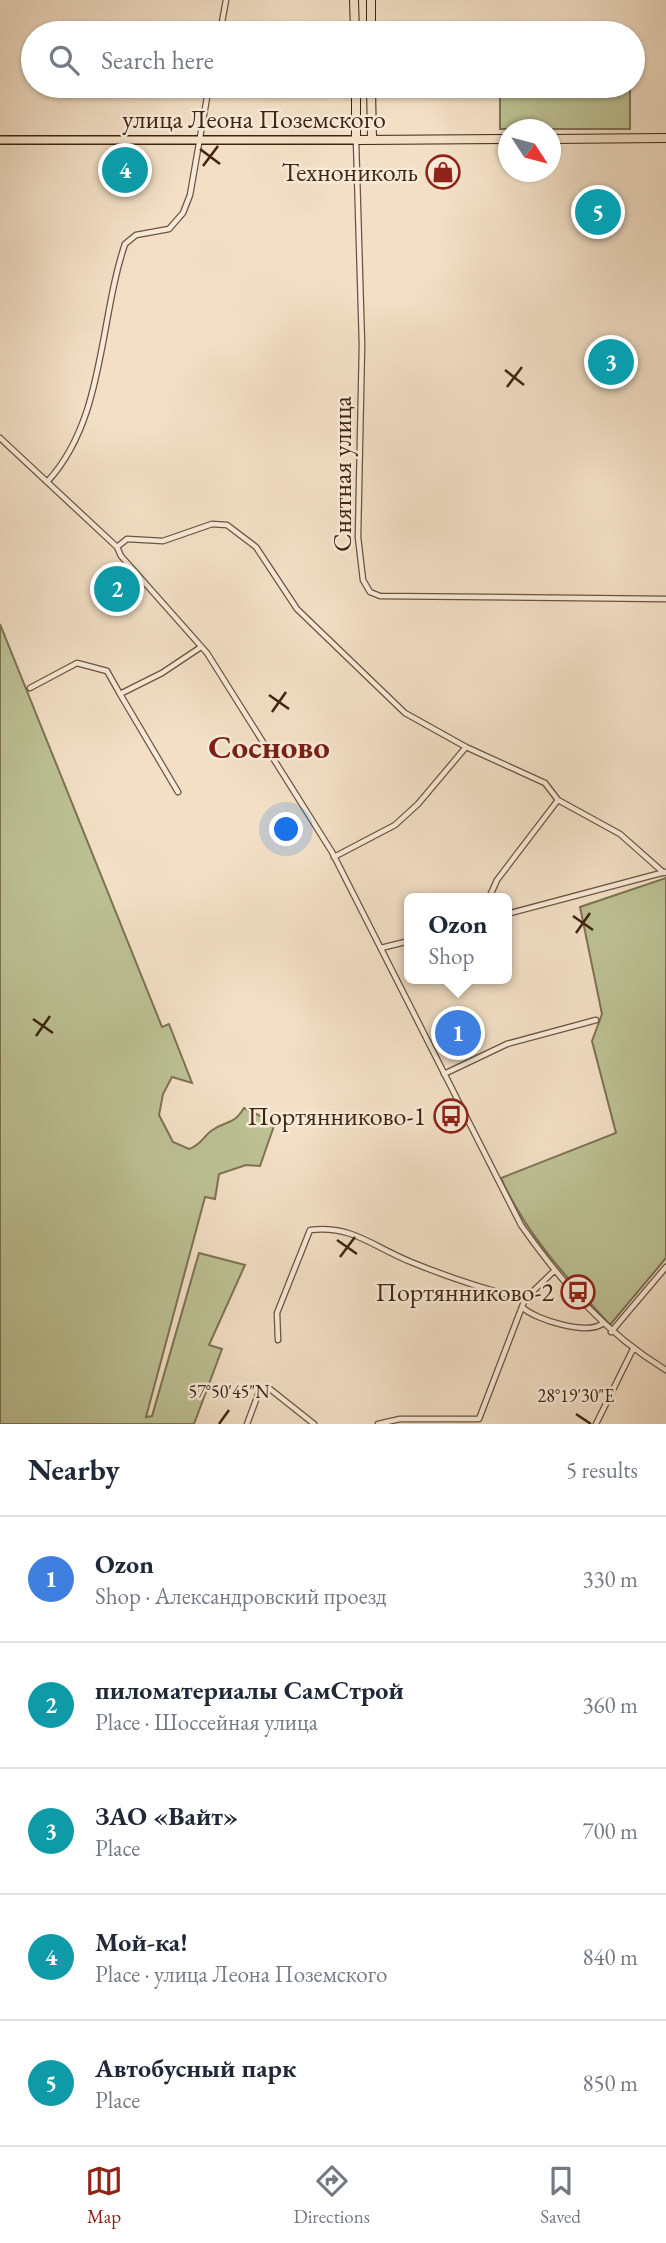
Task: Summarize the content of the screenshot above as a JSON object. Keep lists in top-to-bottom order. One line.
{"streets":{"highway":["улица Леона Поземского"],"street":["Снятная улица"]},"crossings":[["улица Леона Поземского","Снятная улица"]],"districts":["Сосново"],"places":{"shop":["Технониколь"],"bus stop":["Портянниково-1","Портянниково-2"]},"north":"bottom right","page":{"search":"Search here","pins":["4","5","3","2","1"],"popup":["Ozon","Shop"],"heading":["Nearby","5 results"],"list":[{"mark":"1","name":"Ozon","note":"Shop · Александровский проезд","value":"330 m"},{"mark":"2","name":"пиломатериалы СамСтрой","note":"Place · Шоссейная улица","value":"360 m"},{"mark":"3","name":"ЗАО «Вайт»","note":"Place","value":"700 m"},{"mark":"4","name":"Мой-ка!","note":"Place · улица Леона Поземского","value":"840 m"},{"mark":"5","name":"Автобусный парк","note":"Place","value":"850 m"}],"nav":["Map","Directions","Saved"]},"coordinates":["57°50'45\"N","28°19'30\"E"]}
